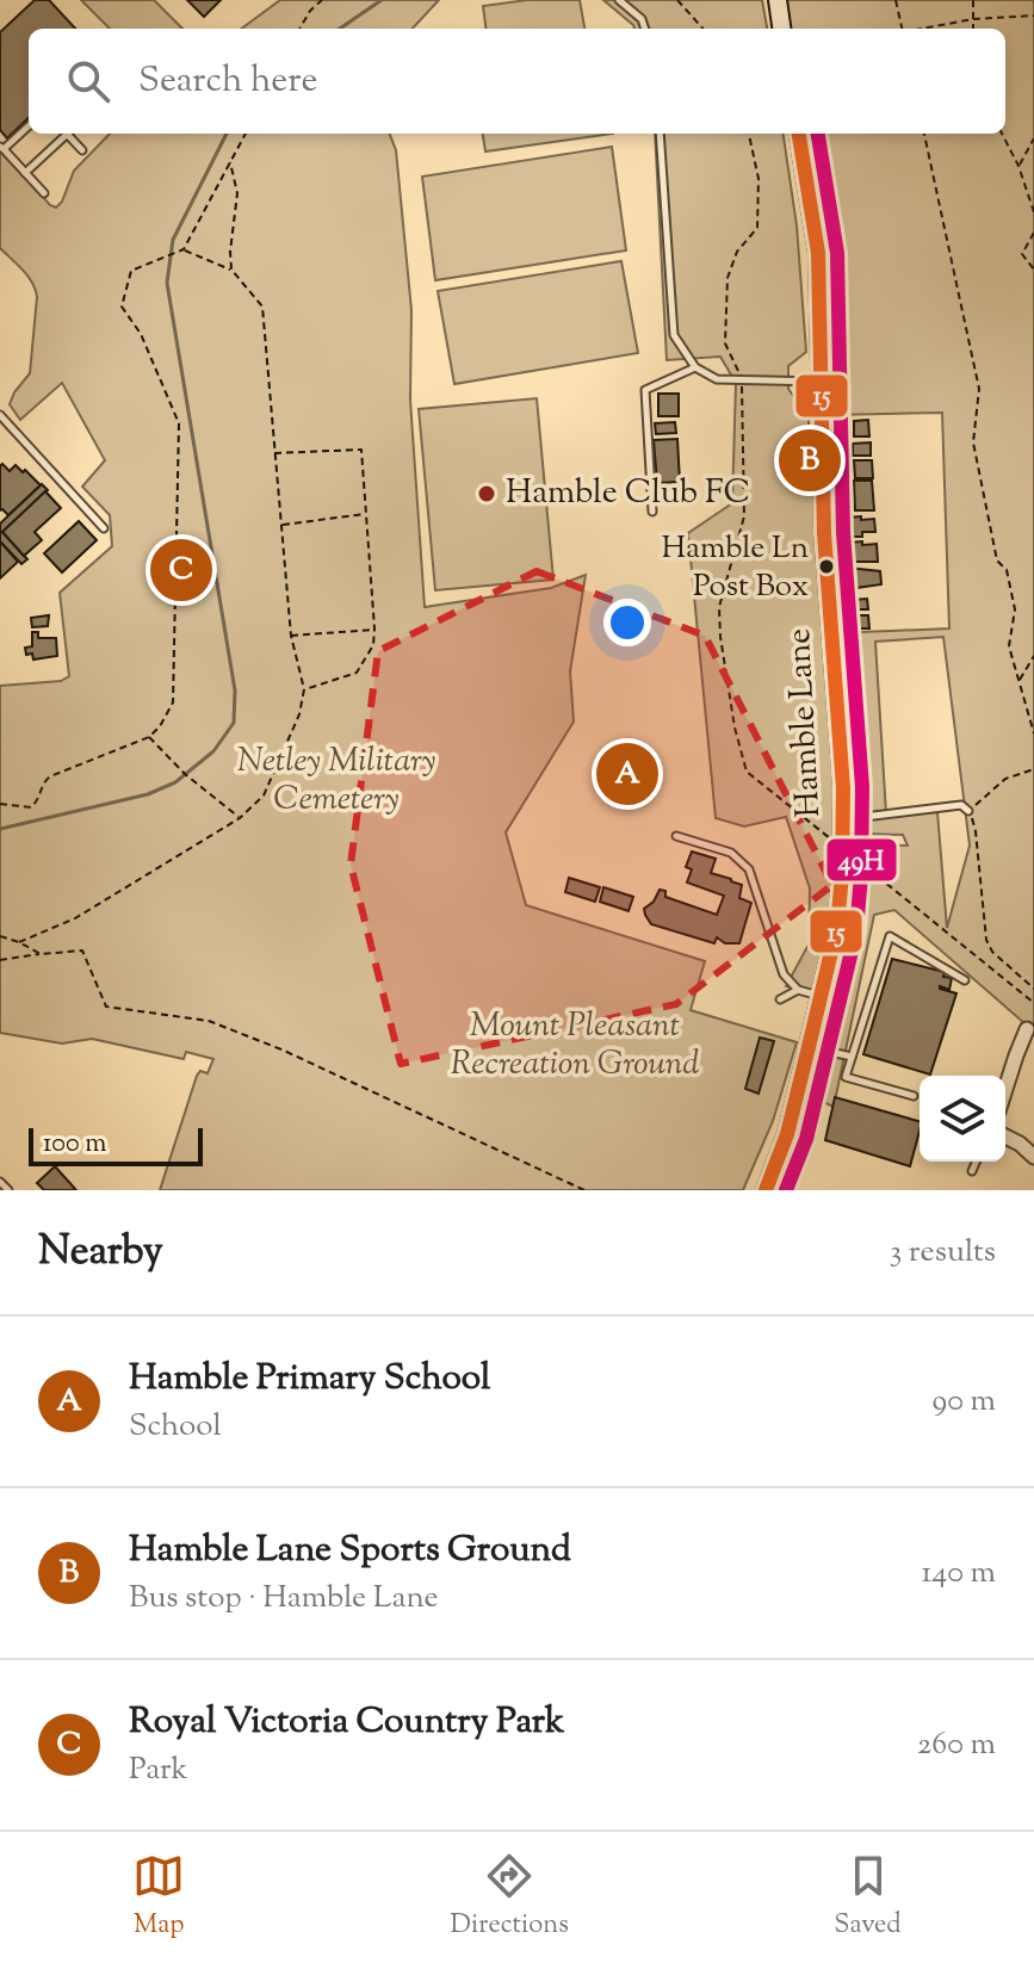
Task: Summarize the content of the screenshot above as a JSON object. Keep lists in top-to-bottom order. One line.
{"streets":{"main road":["Hamble Lane"]},"parks":["Netley Military Cemetery","Mount Pleasant Recreation Ground"],"places":["Hamble Club FC","Hamble Ln Post Box"],"lines":["transit line 15","transit line 49H"],"scale_bar":"100 m","page":{"search":"Search here","pins":["B","C","A"],"scale":"100 m","heading":["Nearby","3 results"],"list":[{"mark":"A","name":"Hamble Primary School","note":"School","value":"90 m"},{"mark":"B","name":"Hamble Lane Sports Ground","note":"Bus stop · Hamble Lane","value":"140 m"},{"mark":"C","name":"Royal Victoria Country Park","note":"Park","value":"260 m"}],"nav":["Map","Directions","Saved"]}}
